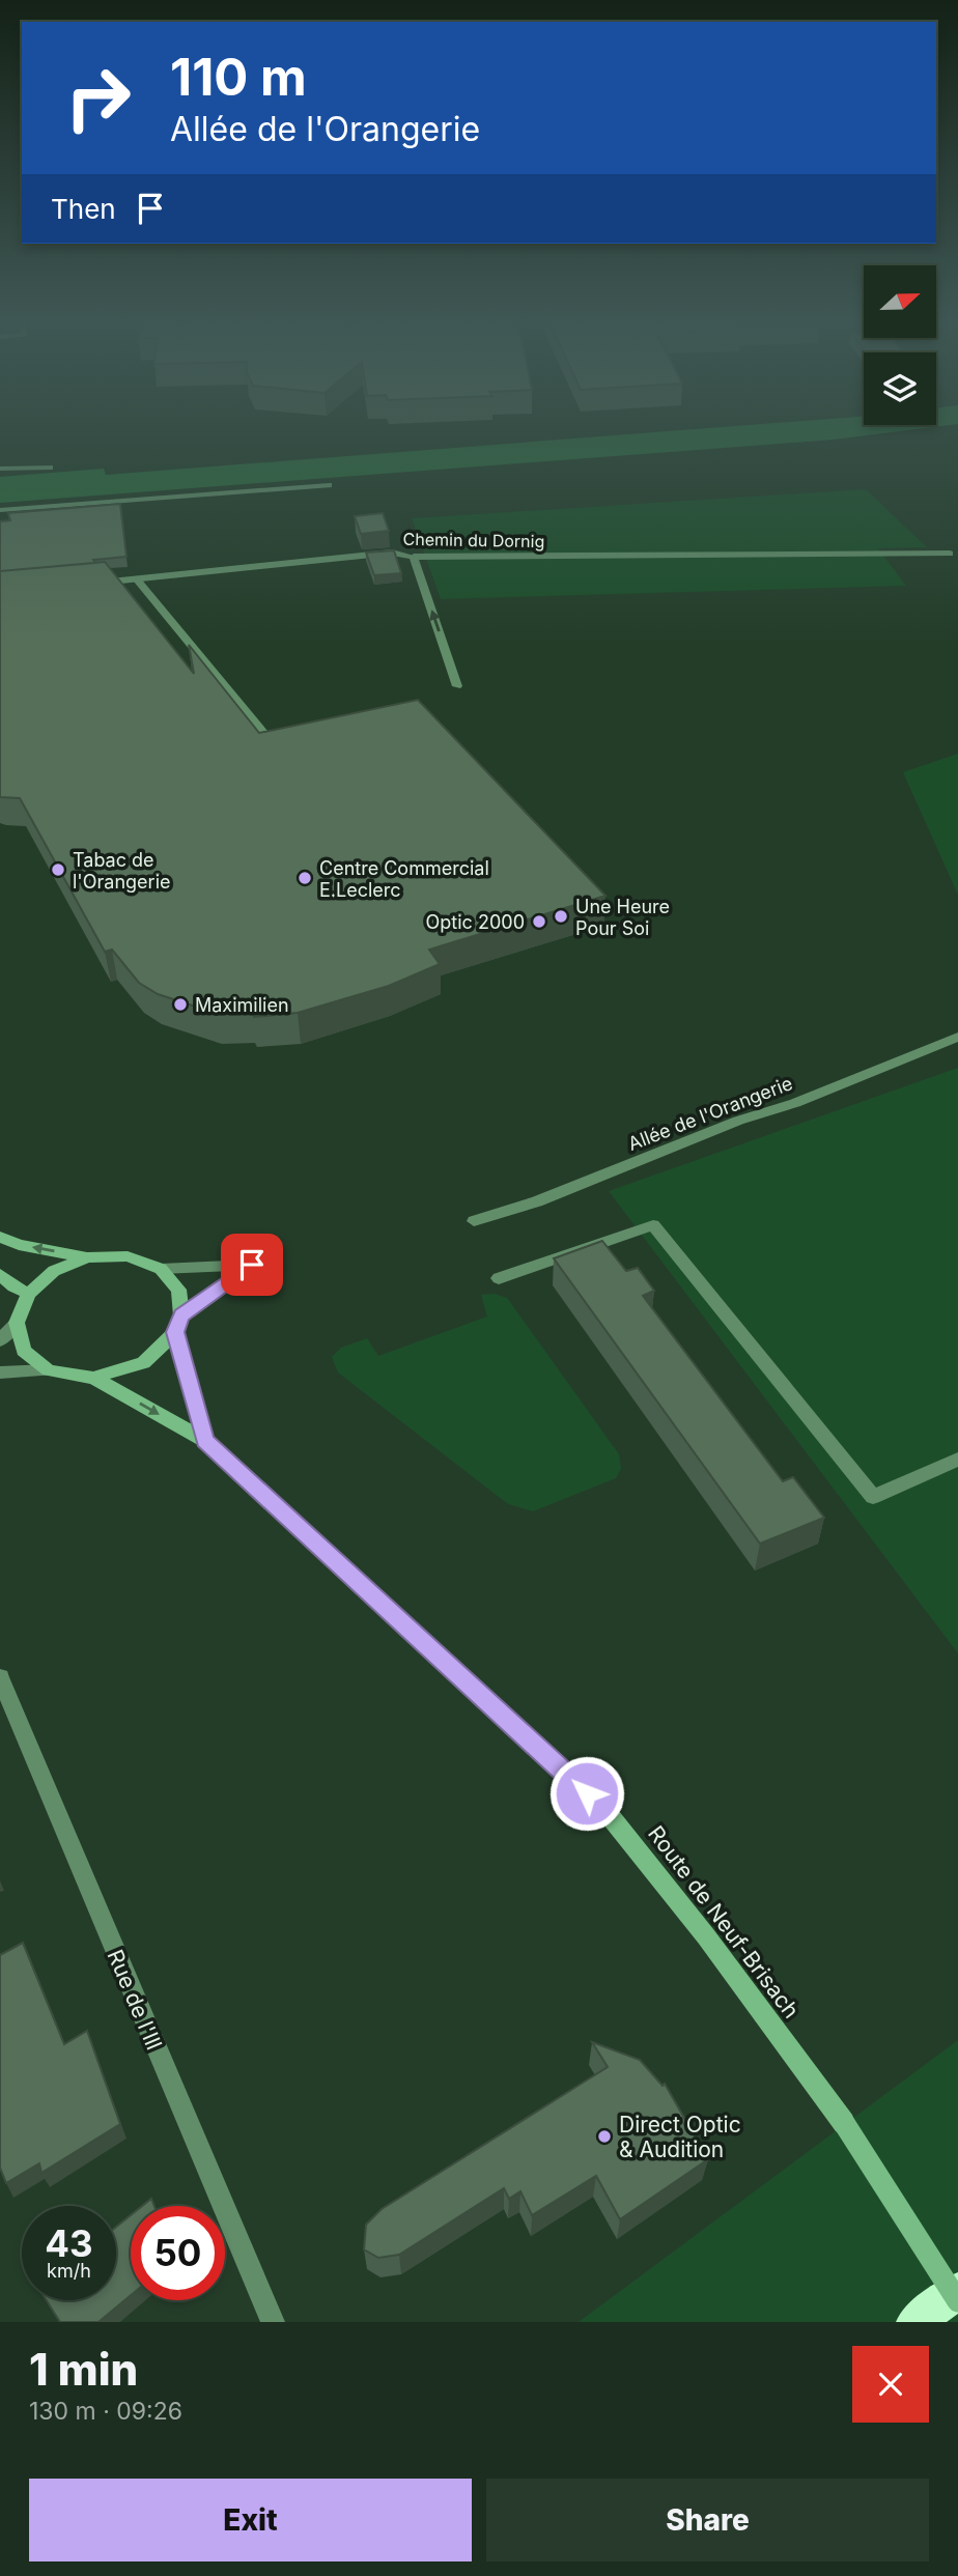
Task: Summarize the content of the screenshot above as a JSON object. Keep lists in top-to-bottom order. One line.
{"streets":{"main road":["Route de Neuf-Brisach"],"street":["Chemin du Dornig","Allée de l'Orangerie","Rue de l'Ill"]},"places":["Tabac de l'Orangerie","Centre Commercial E.Leclerc","Une Heure Pour Soi","Optic 2000","Maximilien","Direct Optic & Audition"],"north":"right","page":{"turn":["110 m","Allée de l'Orangerie"],"then":"Then","speed":"43 km/h","limit":"50","heading":["1 min","130 m · 09:26"],"buttons":["Exit","Share"]}}
